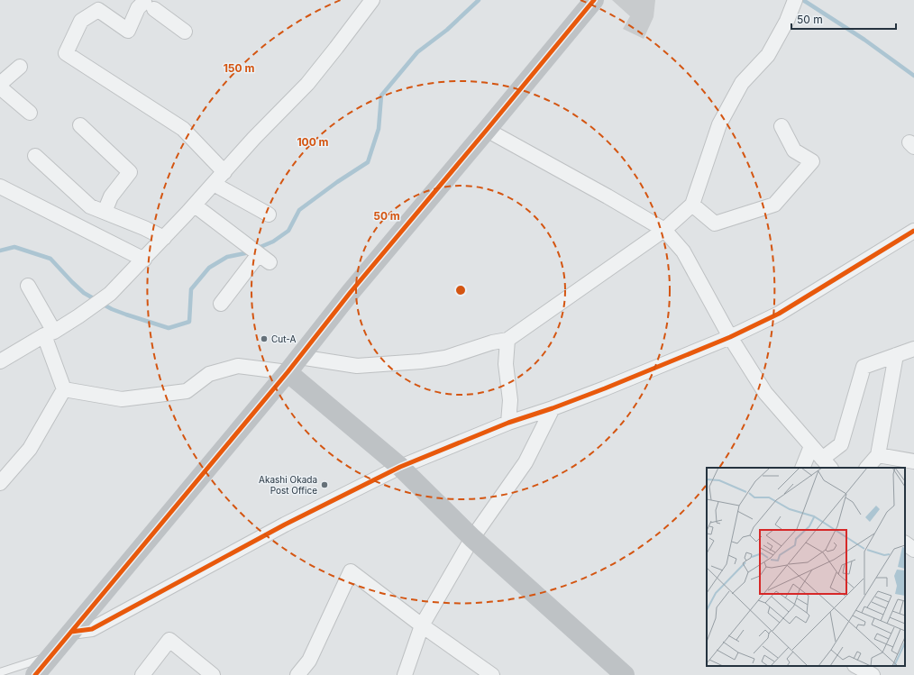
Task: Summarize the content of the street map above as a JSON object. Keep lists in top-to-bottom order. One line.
{"places":["Cut-A","Akashi Okada Post Office"],"scale_bar":"50 m","rings":["150 m","100 m","50 m"]}
